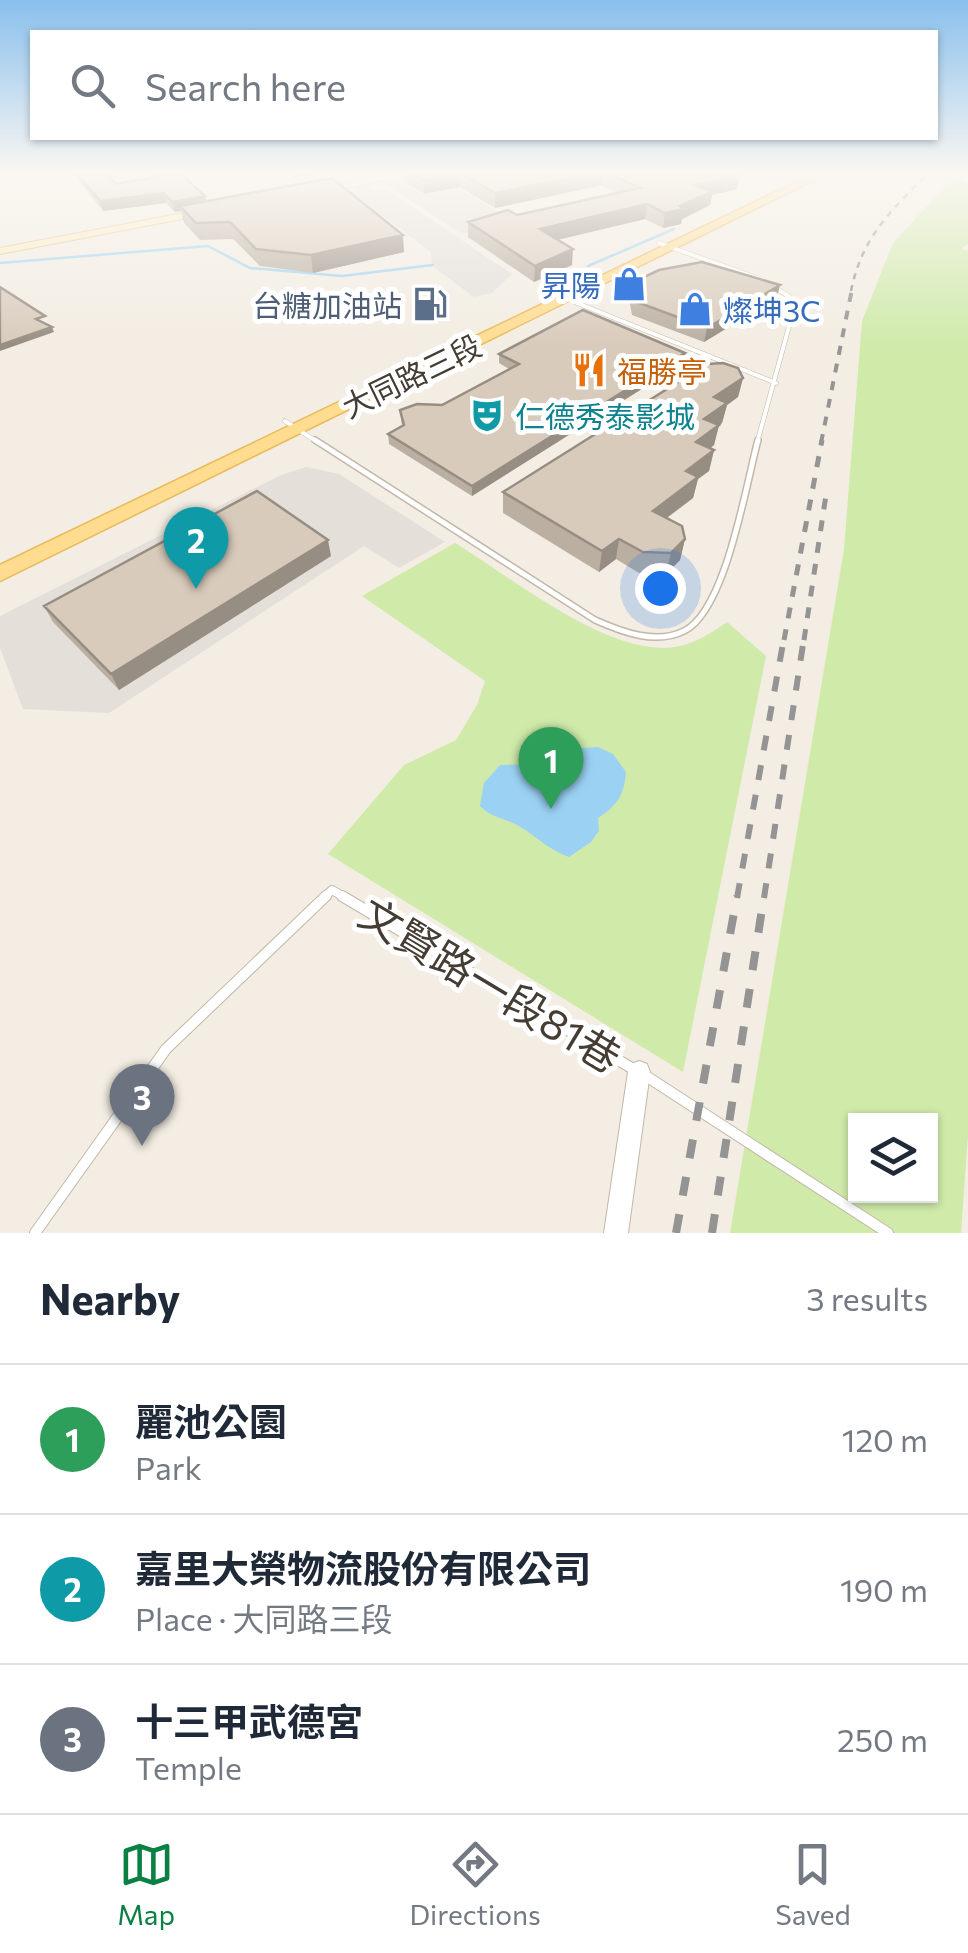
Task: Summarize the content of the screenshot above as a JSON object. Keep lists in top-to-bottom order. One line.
{"streets":{"main road":["大同路三段"],"lane":["文賢路一段81巷"]},"places":{"shop":["昇陽","燦坤3C"],"fuel station":["台糖加油站"],"restaurant":["福勝亭"],"theatre":["仁德秀泰影城"]},"page":{"search":"Search here","pins":["2","1","3"],"heading":["Nearby","3 results"],"list":[{"mark":"1","name":"麗池公園","note":"Park","value":"120 m"},{"mark":"2","name":"嘉里大榮物流股份有限公司","note":"Place · 大同路三段","value":"190 m"},{"mark":"3","name":"十三甲武德宮","note":"Temple","value":"250 m"}],"nav":["Map","Directions","Saved"]}}
